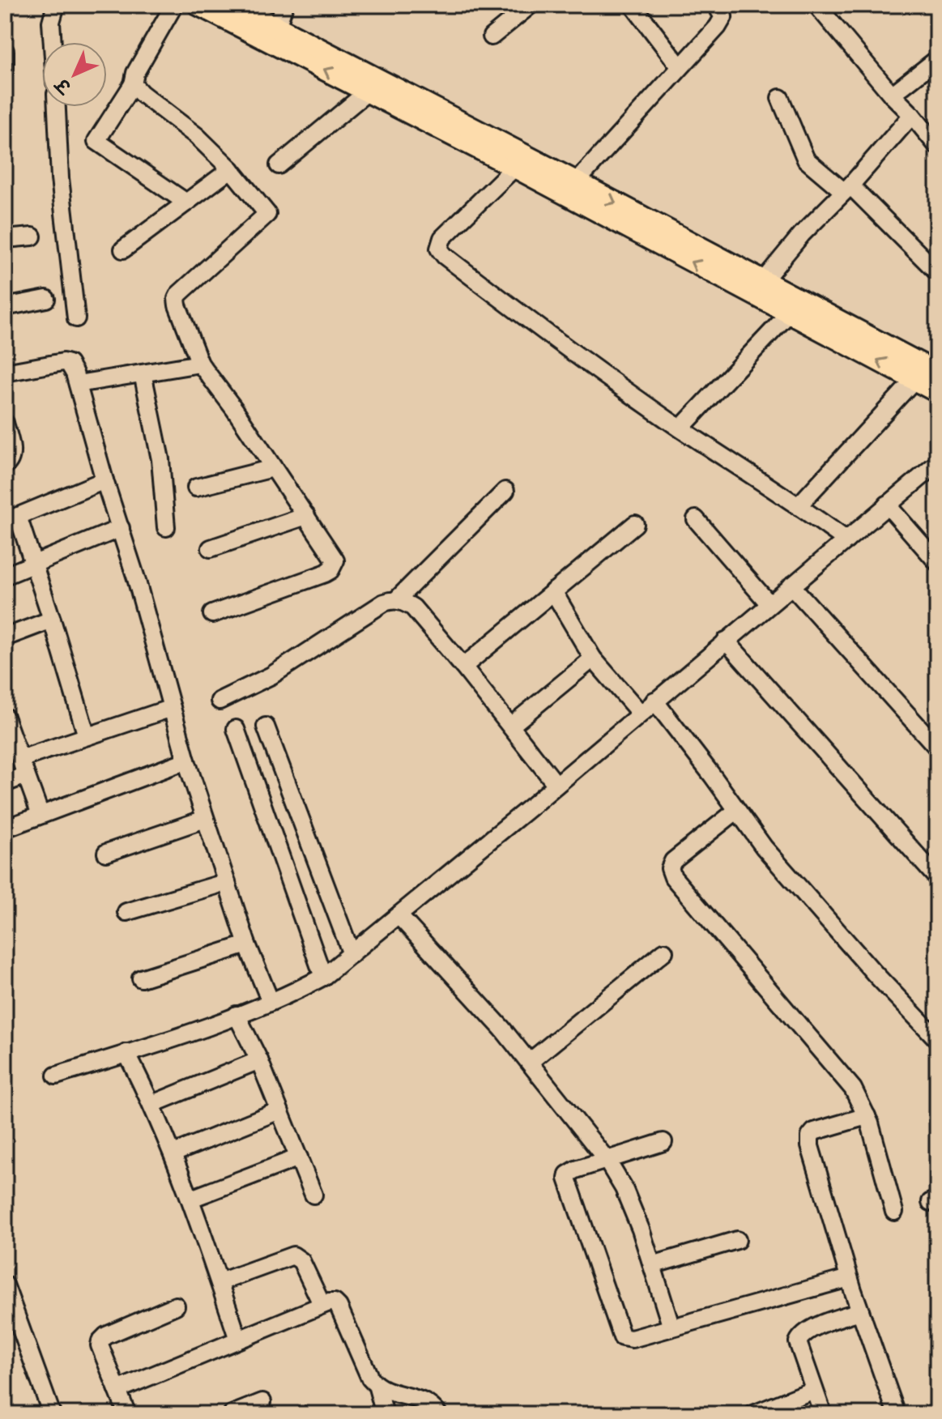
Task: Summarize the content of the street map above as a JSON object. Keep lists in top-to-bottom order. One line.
{"north":"bottom left"}
